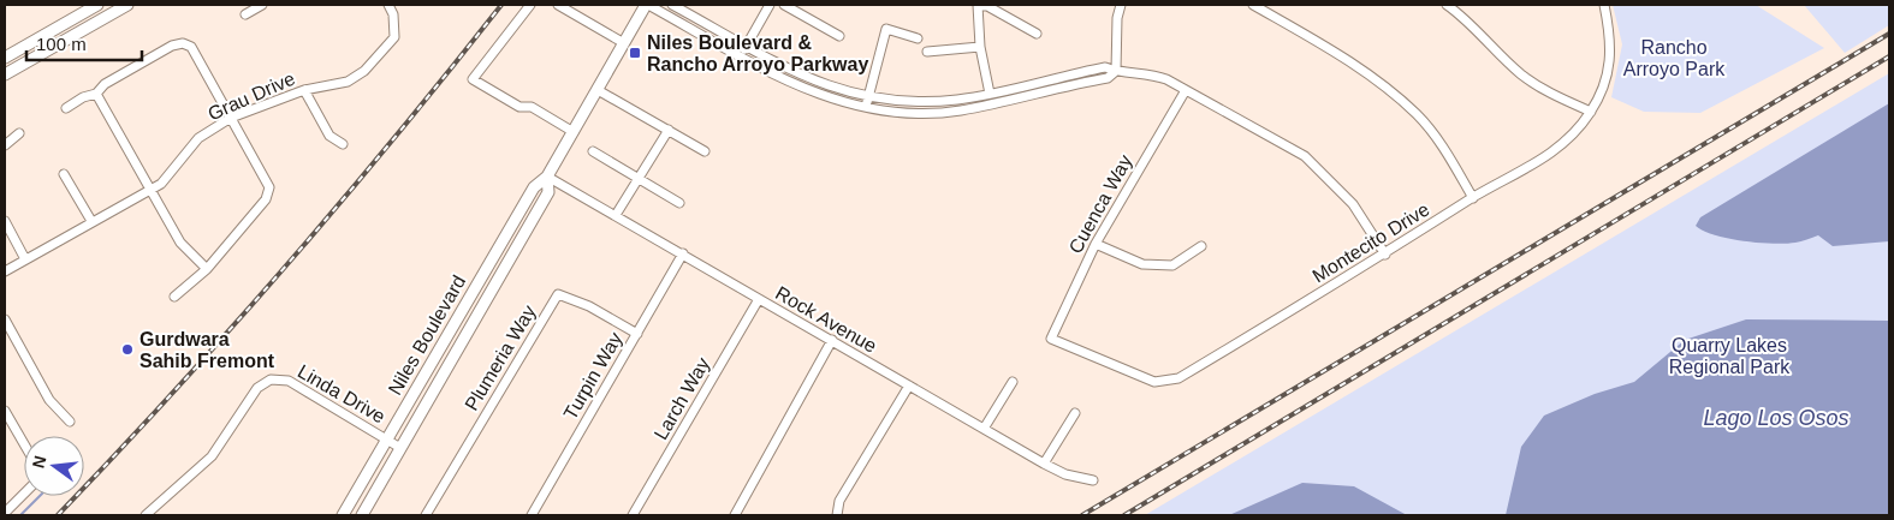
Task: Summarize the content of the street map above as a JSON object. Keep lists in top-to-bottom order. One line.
{"streets":{"main road":["Niles Boulevard"],"street":["Grau Drive","Cuenca Way","Montecito Drive","Rock Avenue","Plumeria Way","Turpin Way","Linda Drive","Larch Way"]},"crossings":[["Cuenca Way","Montecito Drive"],["Rock Avenue","Niles Boulevard"],["Rock Avenue","Turpin Way"],["Rock Avenue","Larch Way"],["Niles Boulevard","Linda Drive"],["Plumeria Way","Turpin Way"]],"water":["Lago Los Osos"],"parks":["Rancho Arroyo Park","Quarry Lakes Regional Park"],"places":{"transit":["Niles Boulevard & Rancho Arroyo Parkway"],"other":["Gurdwara Sahib Fremont"]},"scale_bar":"100 m","north":"left"}
